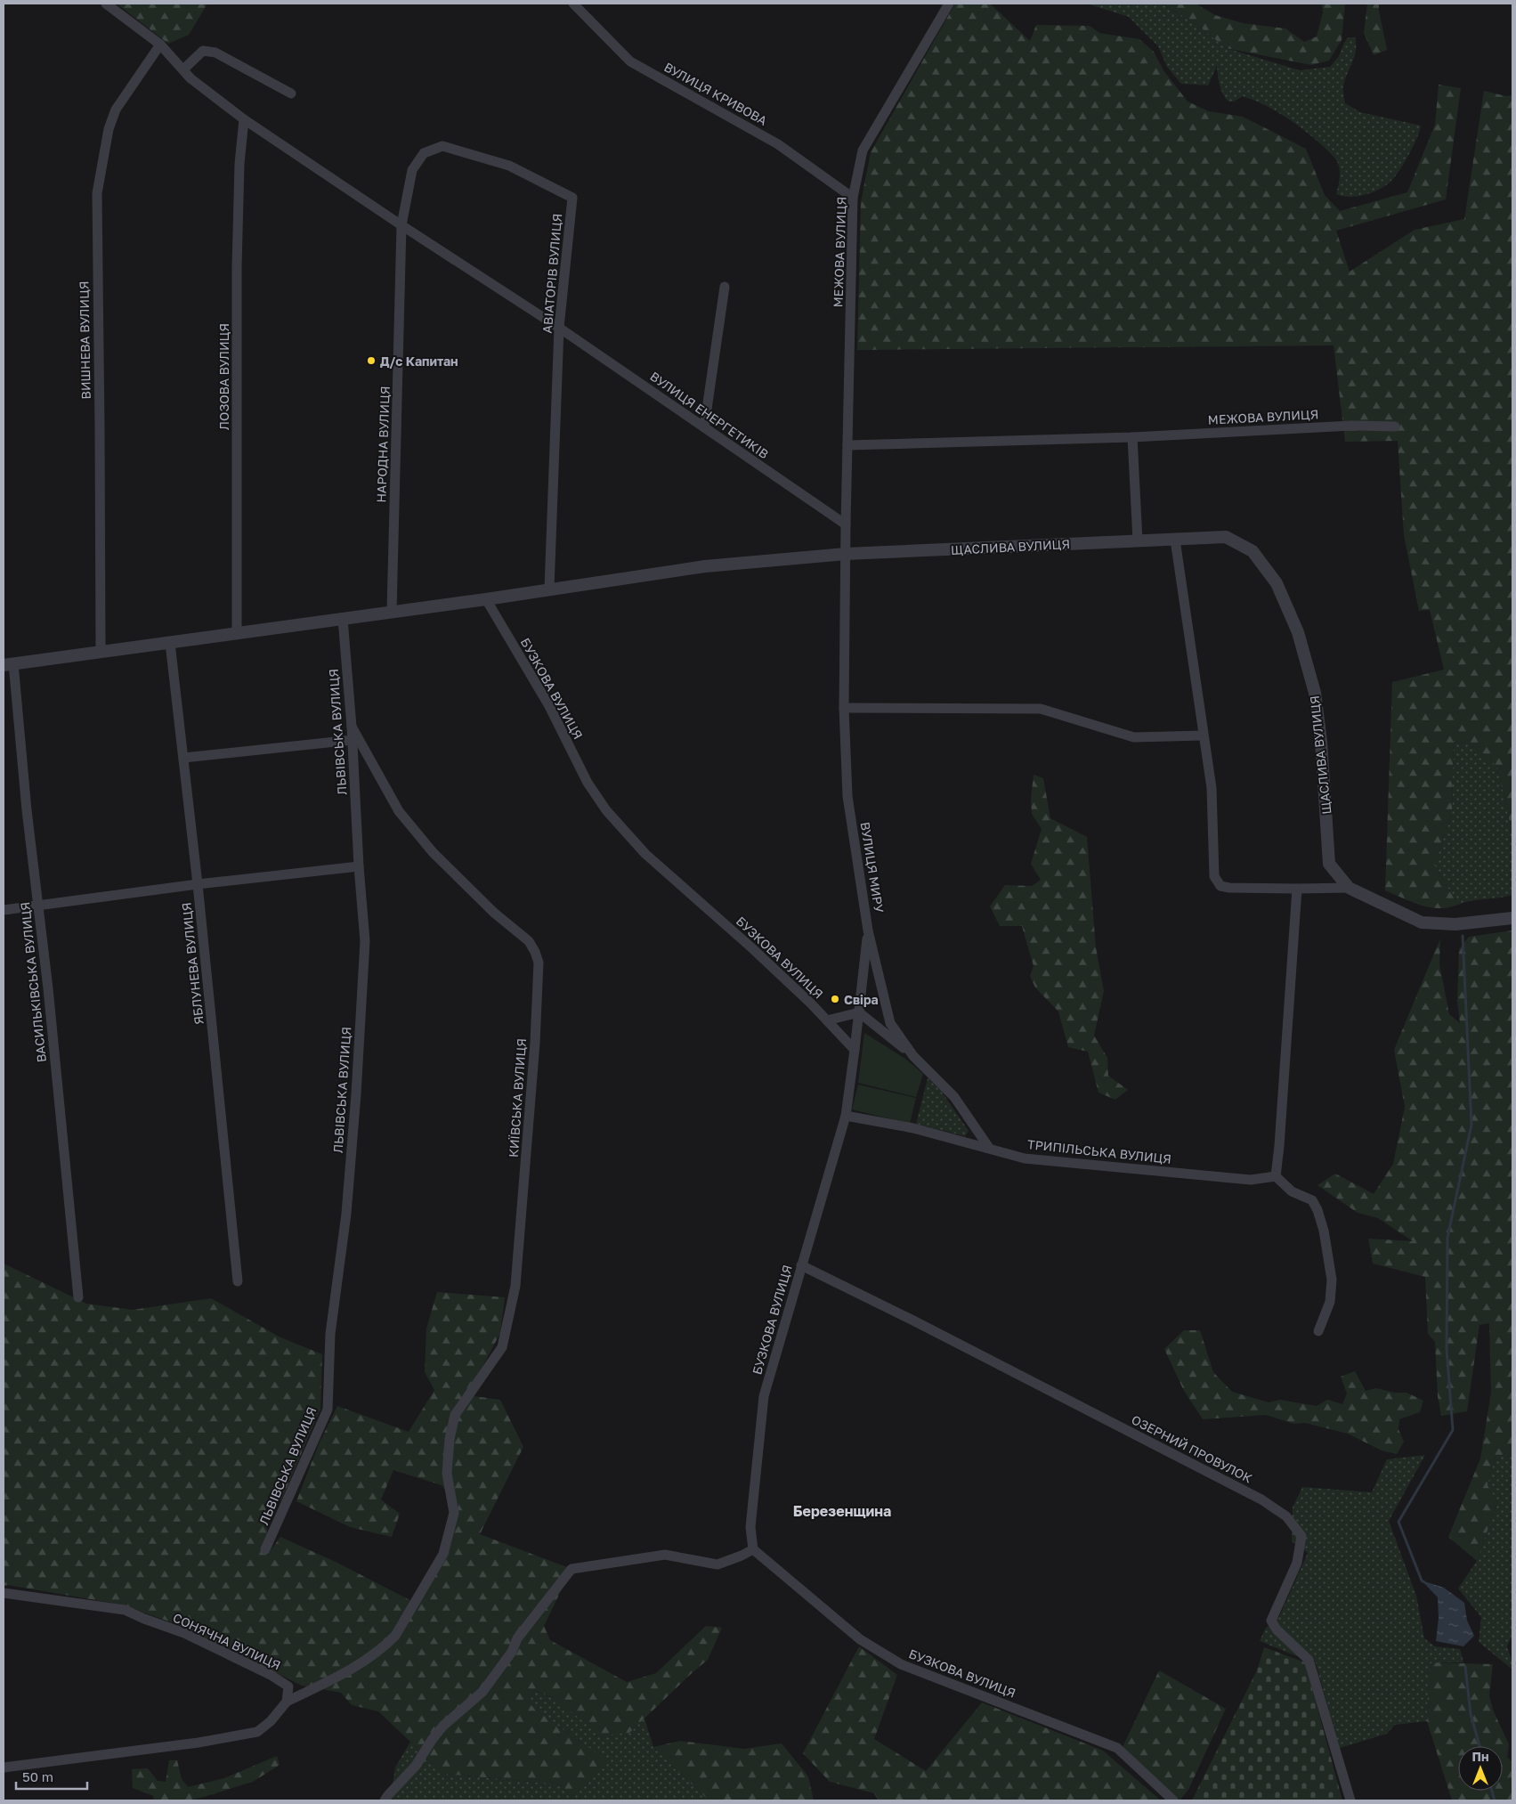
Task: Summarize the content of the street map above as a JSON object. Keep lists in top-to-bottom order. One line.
{"streets":{"street":["ВУЛИЦЯ КРИВОВА","МЕЖОВА ВУЛИЦЯ","АВІАТОРІВ ВУЛИЦЯ","ВИШНЕВА ВУЛИЦЯ","ЛОЗОВА ВУЛИЦЯ","ВУЛИЦЯ ЕНЕРГЕТИКІВ","НАРОДНА ВУЛИЦЯ","ЩАСЛИВА ВУЛИЦЯ","БУЗКОВА ВУЛИЦЯ","ЛЬВІВСЬКА ВУЛИЦЯ","ВУЛИЦЯ МИРУ","ЯБЛУНЕВА ВУЛИЦЯ","ВАСИЛЬКІВСЬКА ВУЛИЦЯ","КИЇВСЬКА ВУЛИЦЯ","ТРИПІЛЬСЬКА ВУЛИЦЯ","ОЗЕРНИЙ ПРОВУЛОК","СОНЯЧНА ВУЛИЦЯ"]},"crossings":[["ВУЛИЦЯ КРИВОВА","МЕЖОВА ВУЛИЦЯ"],["МЕЖОВА ВУЛИЦЯ","ВУЛИЦЯ ЕНЕРГЕТИКІВ"],["МЕЖОВА ВУЛИЦЯ","ЩАСЛИВА ВУЛИЦЯ"],["МЕЖОВА ВУЛИЦЯ","ВУЛИЦЯ МИРУ"],["АВІАТОРІВ ВУЛИЦЯ","ВУЛИЦЯ ЕНЕРГЕТИКІВ"],["АВІАТОРІВ ВУЛИЦЯ","НАРОДНА ВУЛИЦЯ"],["АВІАТОРІВ ВУЛИЦЯ","ЩАСЛИВА ВУЛИЦЯ"],["ВИШНЕВА ВУЛИЦЯ","ВУЛИЦЯ ЕНЕРГЕТИКІВ"],["ВИШНЕВА ВУЛИЦЯ","ЩАСЛИВА ВУЛИЦЯ"],["ЛОЗОВА ВУЛИЦЯ","ВУЛИЦЯ ЕНЕРГЕТИКІВ"],["ЛОЗОВА ВУЛИЦЯ","ЩАСЛИВА ВУЛИЦЯ"],["ВУЛИЦЯ ЕНЕРГЕТИКІВ","НАРОДНА ВУЛИЦЯ"],["НАРОДНА ВУЛИЦЯ","ЩАСЛИВА ВУЛИЦЯ"],["ЩАСЛИВА ВУЛИЦЯ","БУЗКОВА ВУЛИЦЯ"],["ЩАСЛИВА ВУЛИЦЯ","ЛЬВІВСЬКА ВУЛИЦЯ"],["ЩАСЛИВА ВУЛИЦЯ","ВУЛИЦЯ МИРУ"],["ЩАСЛИВА ВУЛИЦЯ","ЯБЛУНЕВА ВУЛИЦЯ"],["ЩАСЛИВА ВУЛИЦЯ","ВАСИЛЬКІВСЬКА ВУЛИЦЯ"],["БУЗКОВА ВУЛИЦЯ","ТРИПІЛЬСЬКА ВУЛИЦЯ"],["БУЗКОВА ВУЛИЦЯ","ОЗЕРНИЙ ПРОВУЛОК"],["ЛЬВІВСЬКА ВУЛИЦЯ","КИЇВСЬКА ВУЛИЦЯ"],["ВУЛИЦЯ МИРУ","ТРИПІЛЬСЬКА ВУЛИЦЯ"],["КИЇВСЬКА ВУЛИЦЯ","СОНЯЧНА ВУЛИЦЯ"]],"districts":["Березенщина"],"places":["Д/с Капитан","Свіра"],"scale_bar":"50 m","north":"top"}
